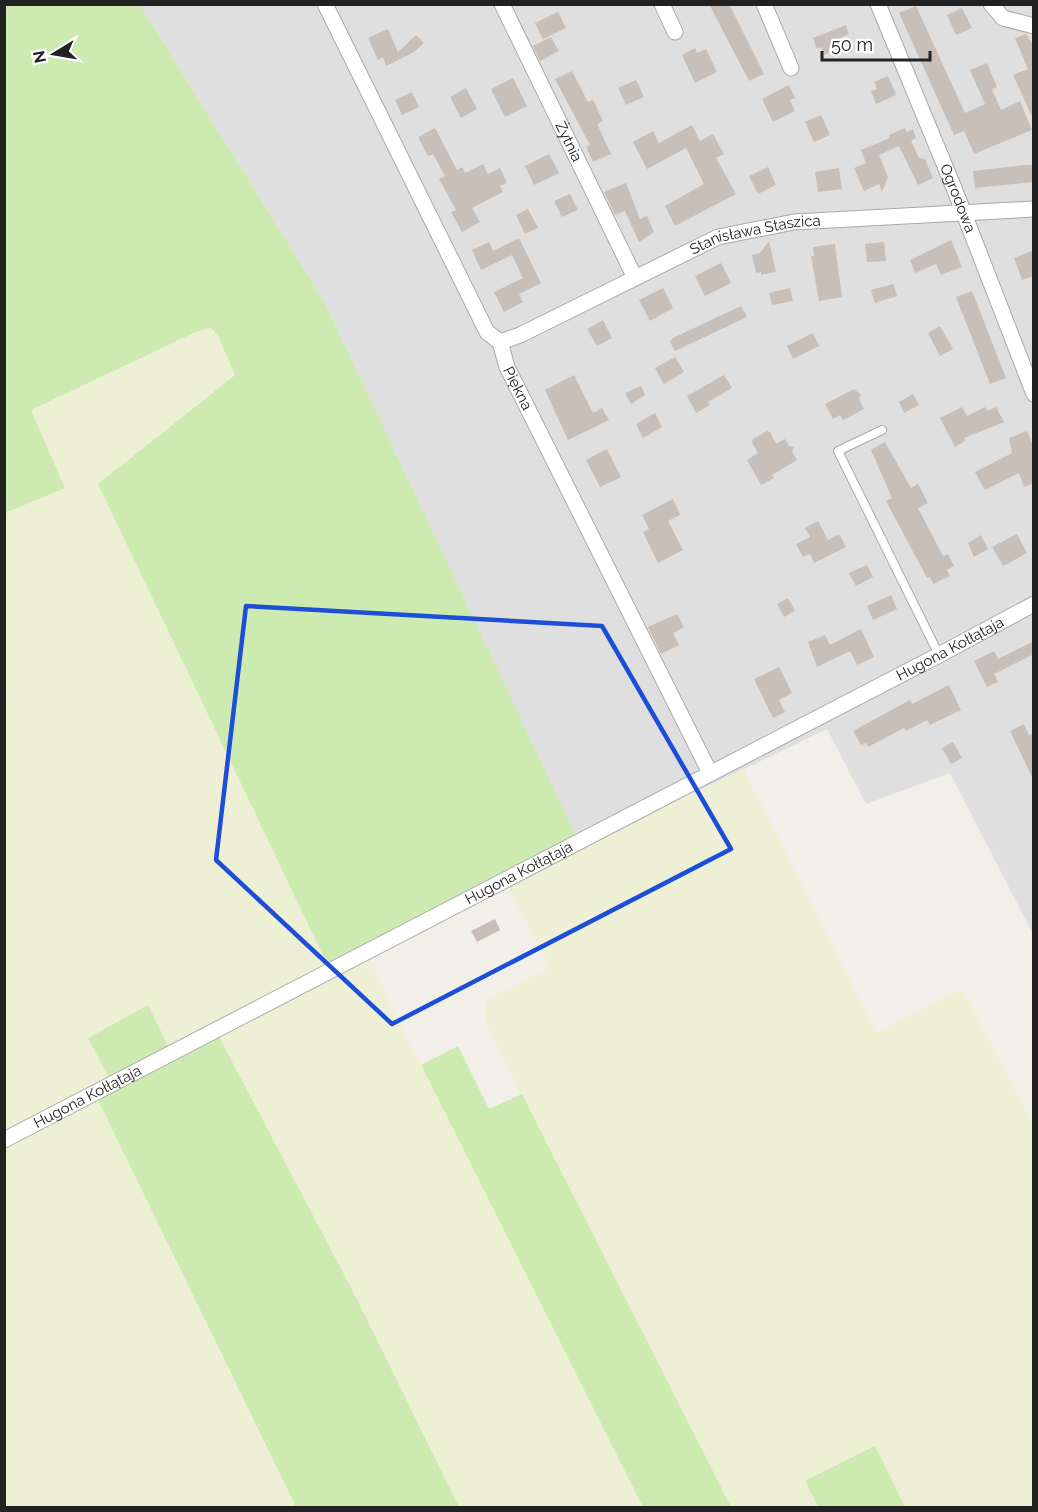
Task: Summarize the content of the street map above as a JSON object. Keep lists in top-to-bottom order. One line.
{"streets":{"street":["Żytnia","Ogrodowa","Stanisława Staszica","Piękna","Hugona Kołłątaja"]},"crossings":[["Żytnia","Stanisława Staszica"],["Ogrodowa","Stanisława Staszica"],["Stanisława Staszica","Piękna"],["Piękna","Hugona Kołłątaja"]],"scale_bar":"50 m","north":"left"}
